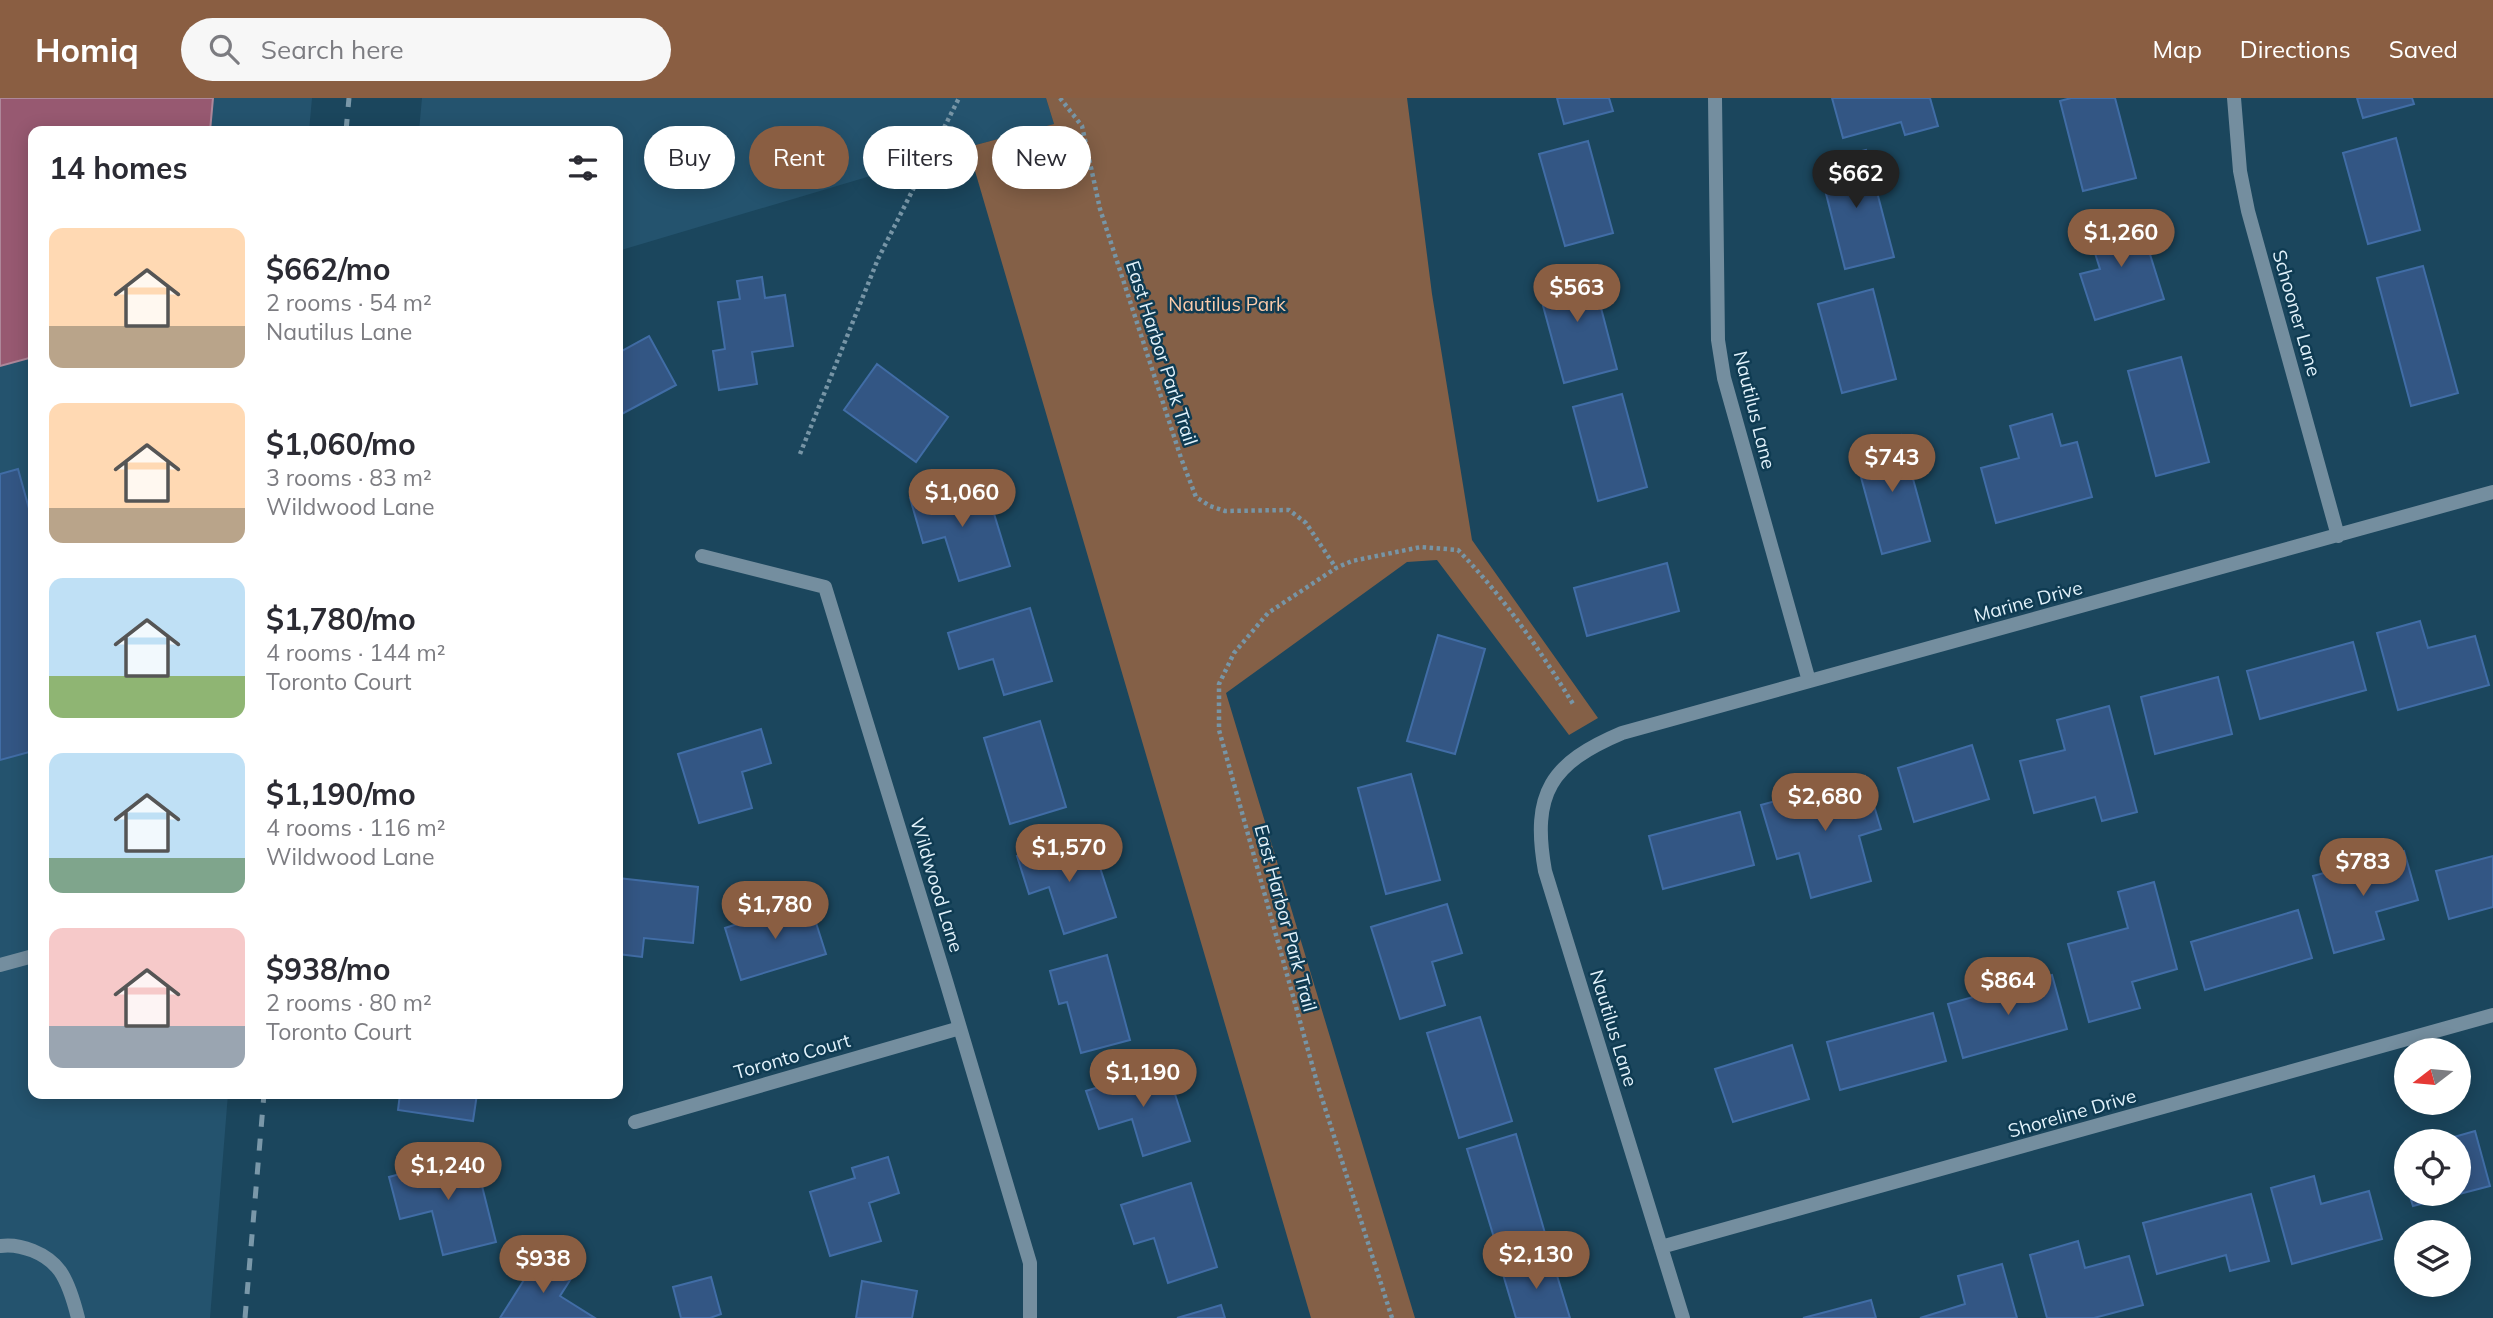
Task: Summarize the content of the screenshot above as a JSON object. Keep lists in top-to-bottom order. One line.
{"streets":{"street":["Schooner Lane","Nautilus Lane","Marine Drive","Wildwood Lane","Toronto Court","Shoreline Drive"],"path":["East Harbor Park Trail"]},"crossings":[["Schooner Lane","Marine Drive"],["Nautilus Lane","Marine Drive"],["Nautilus Lane","Shoreline Drive"],["Wildwood Lane","Toronto Court"]],"parks":["Nautilus Park"],"north":"left","page":{"header":"Homiq","search":"Search here","nav":["Map","Directions","Saved"],"chip":["Buy","Rent","Filters","New"],"heading":"14 homes","price":["$662","$1,260","$563","$743","$1,060","$2,680","$1,570","$783","$1,780","$864","$1,190","$1,240","$2,130","$938"],"list":[{"name":"$662/mo","note":"2 rooms · 54 m² · Nautilus Lane"},{"name":"$1,060/mo","note":"3 rooms · 83 m² · Wildwood Lane"},{"name":"$1,780/mo","note":"4 rooms · 144 m² · Toronto Court"},{"name":"$1,190/mo","note":"4 rooms · 116 m² · Wildwood Lane"},{"name":"$938/mo","note":"2 rooms · 80 m² · Toronto Court"}]}}
